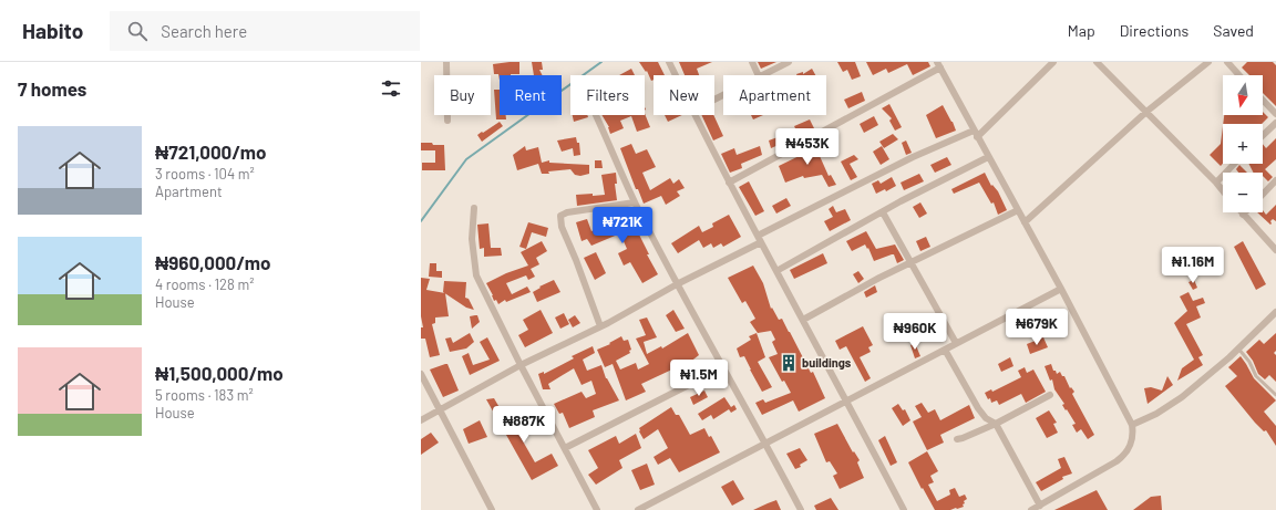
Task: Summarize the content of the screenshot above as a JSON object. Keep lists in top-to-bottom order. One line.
{"places":{"building":["buildings"]},"north":"bottom","page":{"header":"Habito","search":"Search here","nav":["Map","Directions","Saved"],"heading":"7 homes","map_buttons":["+","−"],"chip":["Buy","Rent","Filters","New","Apartment"],"list":[{"name":"₦721,000/mo","note":"3 rooms · 104 m² · Apartment"},{"name":"₦960,000/mo","note":"4 rooms · 128 m² · House"},{"name":"₦1,500,000/mo","note":"5 rooms · 183 m² · House"}],"price":["₦453K","₦721K","₦1.16M","₦679K","₦960K","₦1.5M","₦887K"]}}
